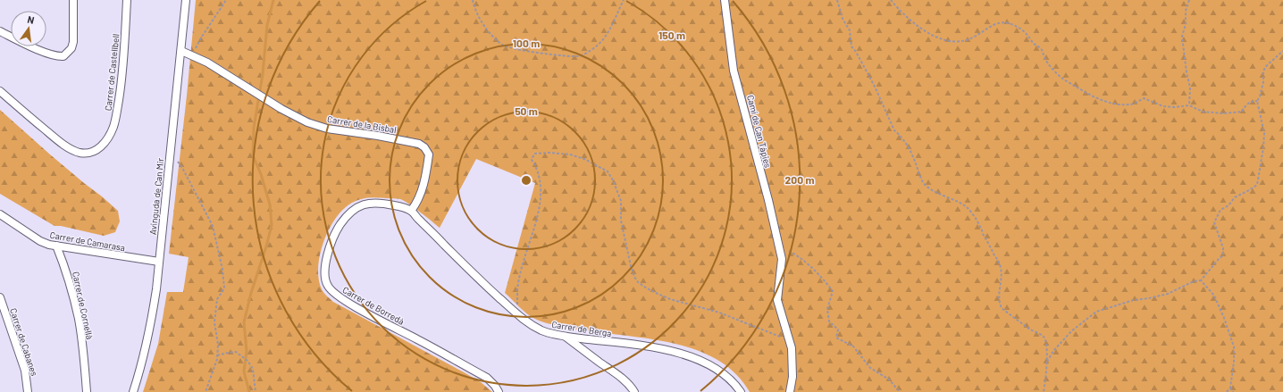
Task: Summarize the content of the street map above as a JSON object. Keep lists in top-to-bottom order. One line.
{"streets":{"street":["Carrer de Castellbell","Carrer de la Bisbal","Camí de Can Tàpies","Avinguda de Can Mir","Carrer de Camarasa","Carrer de Cornellà","Carrer de Borredà","Carrer de Berga","Carrer de Cabanes"]},"crossings":[["Carrer de la Bisbal","Avinguda de Can Mir"],["Carrer de la Bisbal","Carrer de Borredà"],["Carrer de la Bisbal","Carrer de Berga"],["Avinguda de Can Mir","Carrer de Camarasa"],["Carrer de Camarasa","Carrer de Cornellà"],["Carrer de Borredà","Carrer de Berga"]],"north":"top","rings":["150 m","100 m","50 m","200 m"]}
